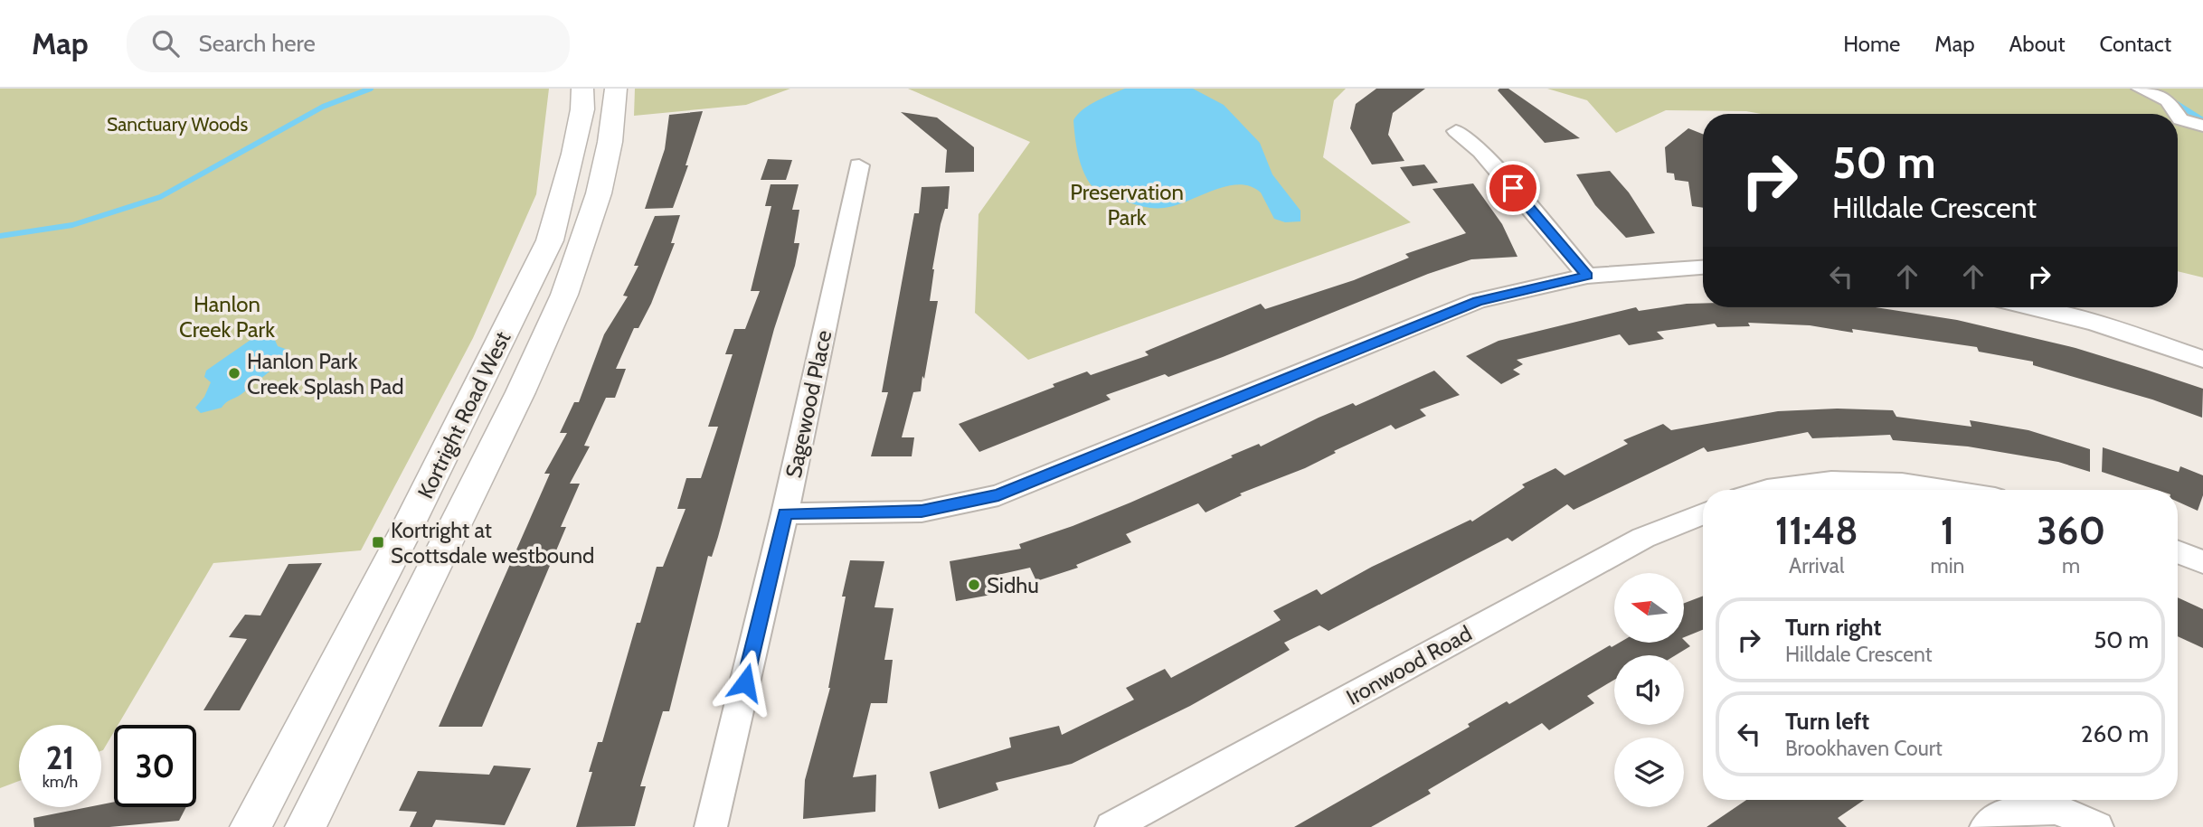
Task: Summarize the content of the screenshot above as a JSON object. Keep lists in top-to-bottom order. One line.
{"streets":{"street":["Sagewood Place","Kortright Road West","Ironwood Road"]},"parks":["Sanctuary Woods","Preservation Park","Hanlon Creek Park"],"places":{"other":["Hanlon Park Creek Splash Pad","Sidhu"],"transit":["Kortright at Scottsdale westbound"]},"north":"left","page":{"header":"Map","search":"Search here","nav":["Home","Map","About","Contact"],"turn":["50 m","Hilldale Crescent"],"eta":["11:48","Arrival","1","min","360","m"],"list":[{"name":"Turn right","note":"Hilldale Crescent","value":"50 m"},{"name":"Turn left","note":"Brookhaven Court","value":"260 m"}],"speed":"21 km/h","limit":"30"}}
